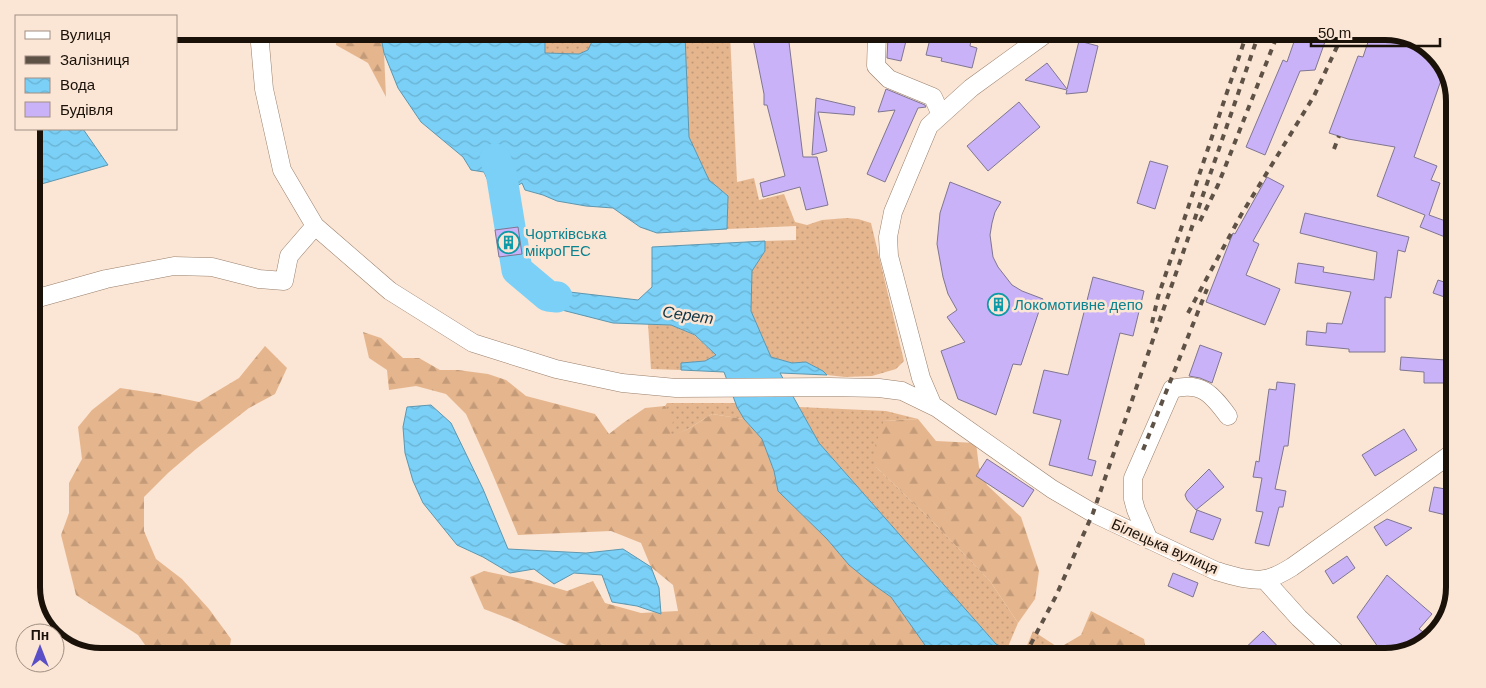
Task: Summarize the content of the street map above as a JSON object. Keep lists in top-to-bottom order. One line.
{"streets":{"street":["Білецька вулиця"]},"water":["Серет"],"places":{"building":["Чортківська мікроГЕС","Локомотивне депо"]},"legend":["Вулиця","Залізниця","Вода","Будівля"],"scale_bar":"50 m","north":"top"}
